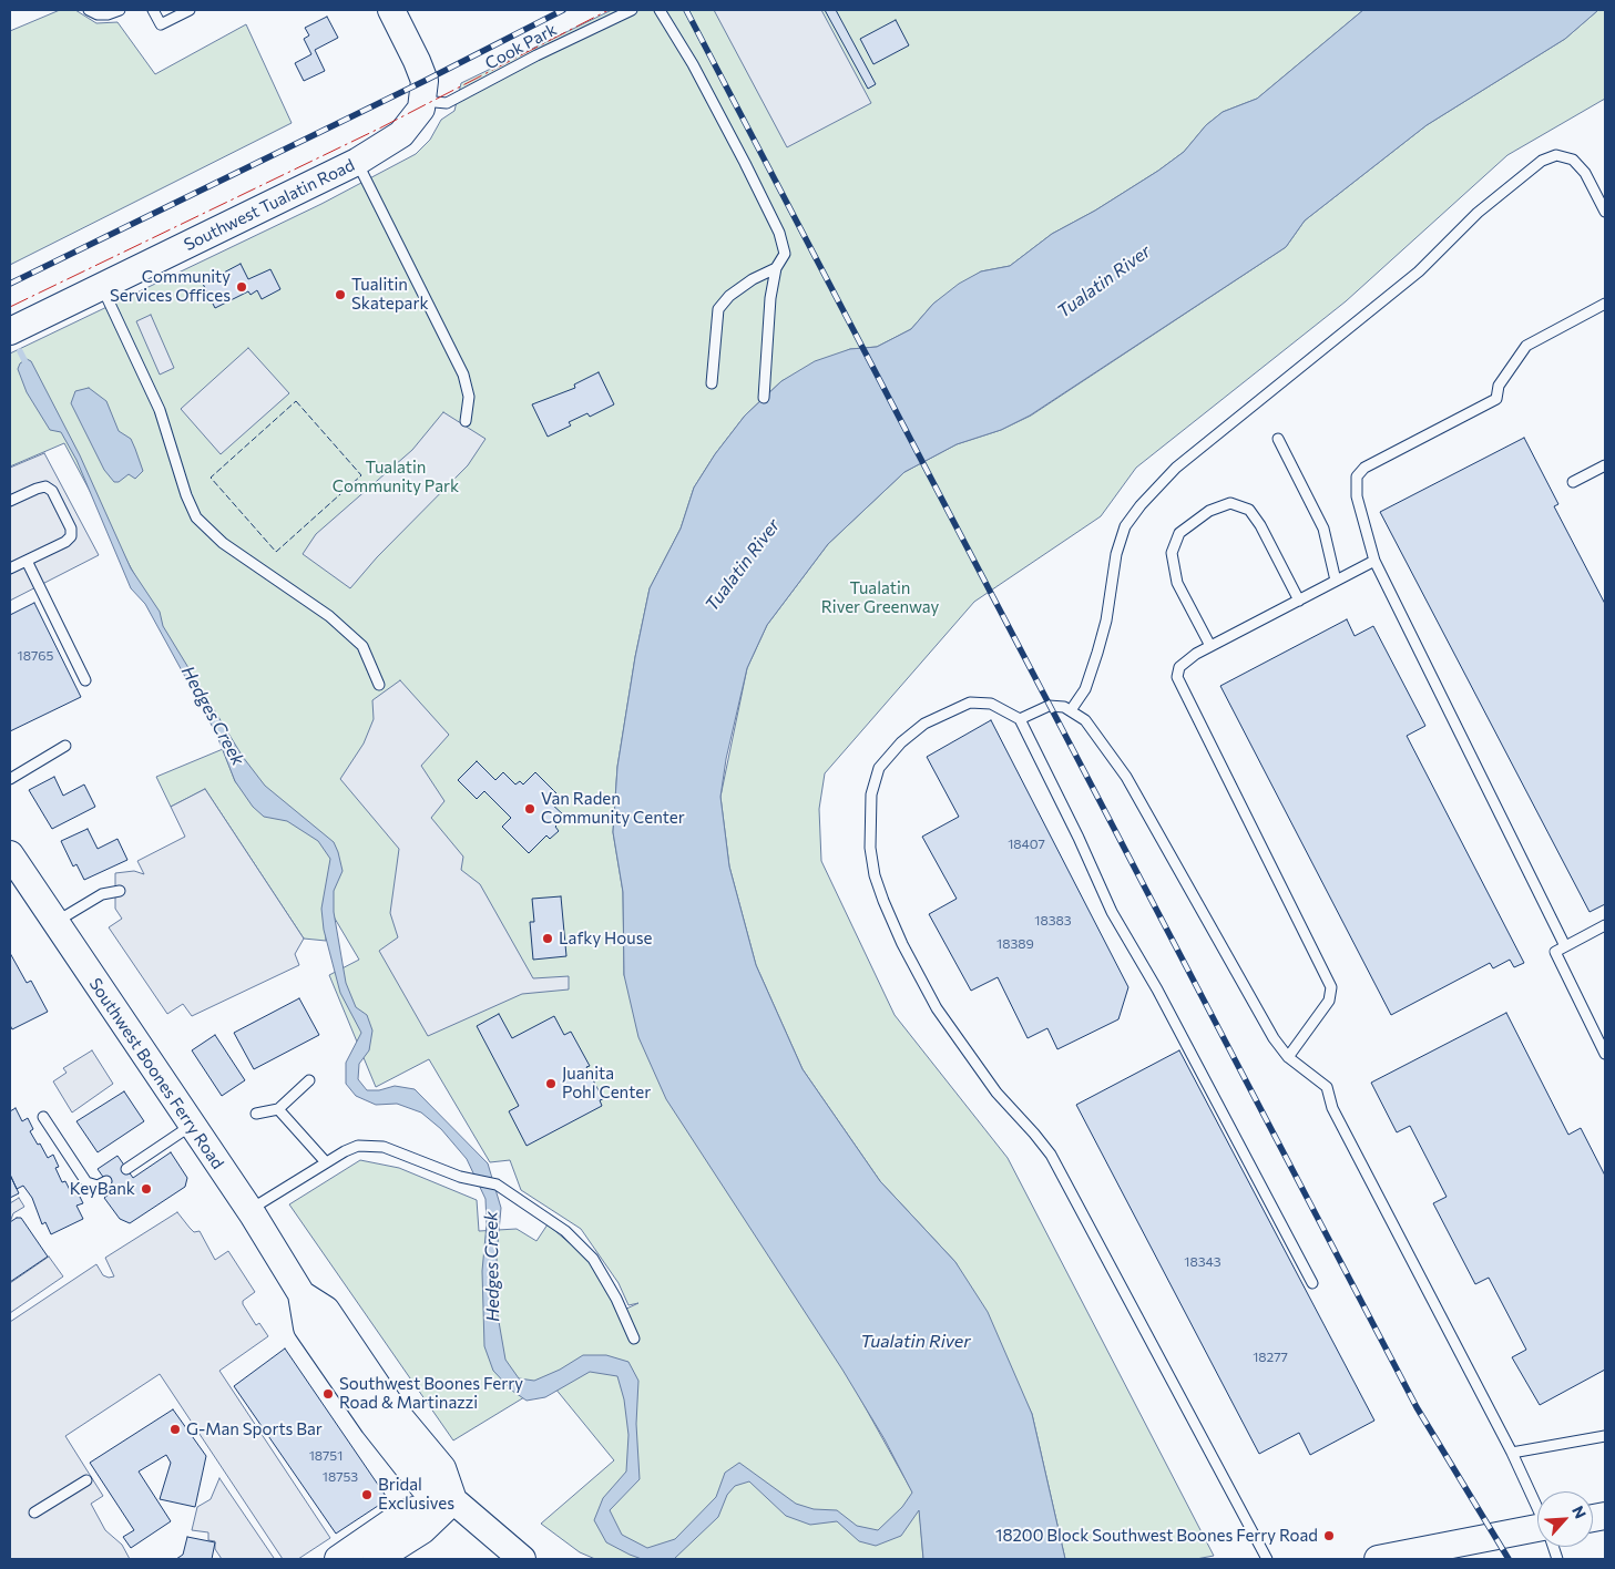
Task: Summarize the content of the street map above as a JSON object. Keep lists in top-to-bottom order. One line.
{"streets":{"main road":["Southwest Tualatin Road","Southwest Boones Ferry Road"],"lane":["Cook Park"]},"crossings":[["Cook Park","Southwest Tualatin Road"]],"water":["Tualatin River","Hedges Creek"],"parks":["Tualatin Community Park","Tualatin River Greenway"],"places":["Community Services Offices","Tualitin Skatepark","Van Raden Community Center","Lafky House","Juanita Pohl Center","KeyBank","Southwest Boones Ferry Road & Martinazzi","G-Man Sports Bar","Bridal Exclusives","18200 Block Southwest Boones Ferry Road"],"house_numbers":["18765","18407","18383","18389","18343","18277","18751","18753"],"north":"top right"}
